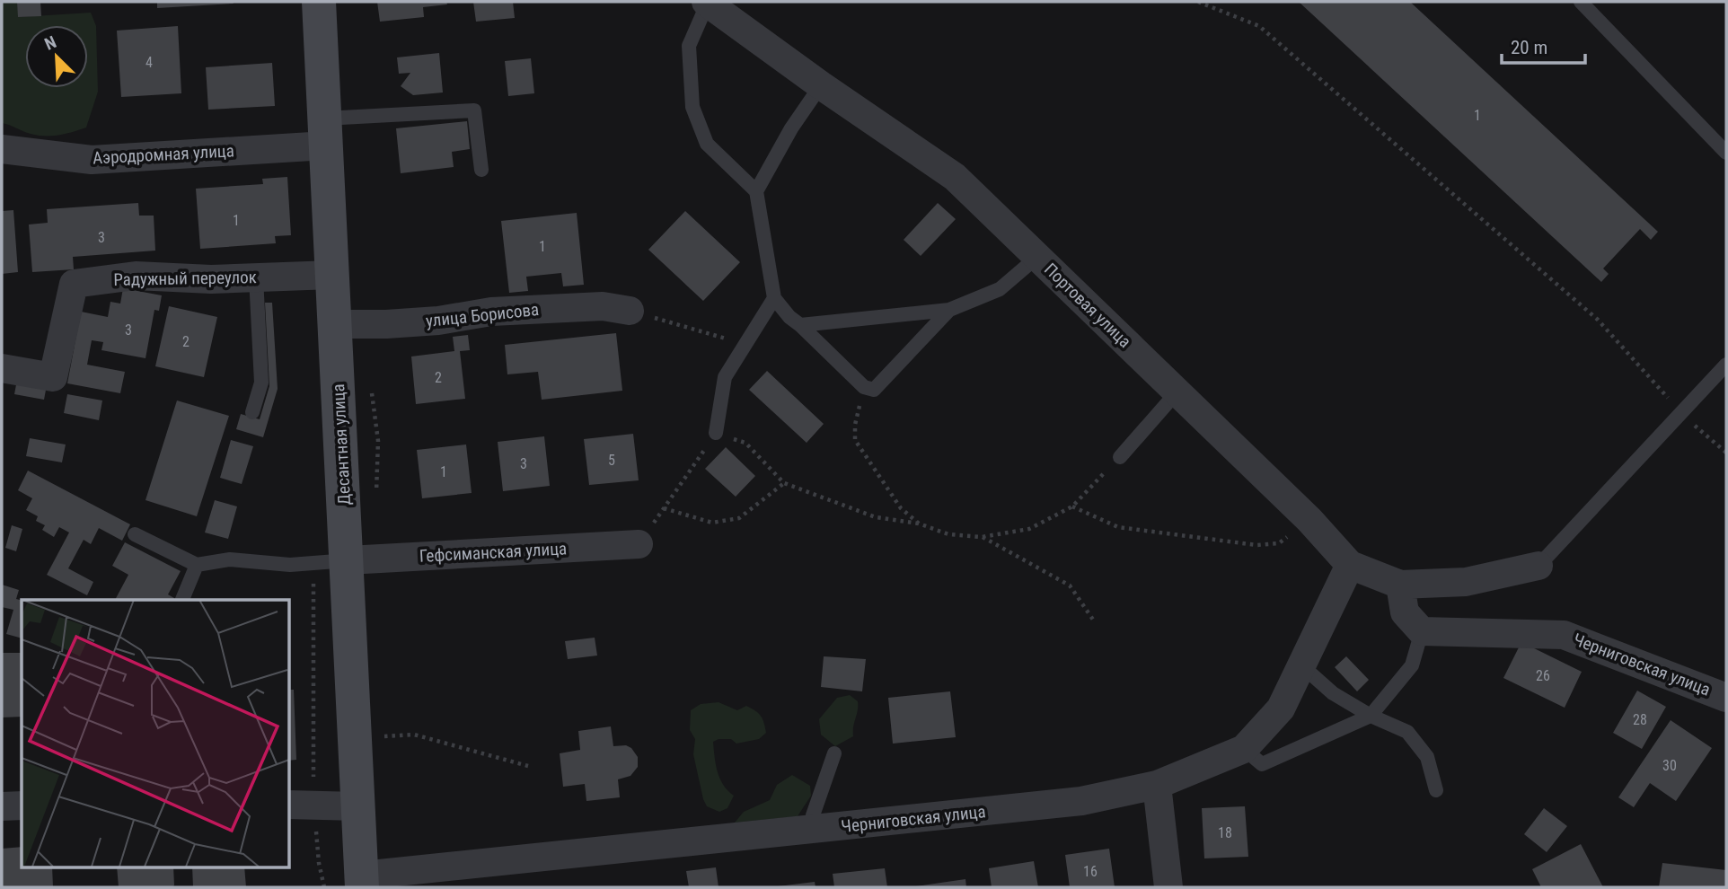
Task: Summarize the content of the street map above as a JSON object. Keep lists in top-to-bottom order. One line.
{"streets":{"street":["Аэродромная улица","Радужный переулок","Портовая улица","улица Борисова","Десантная улица","Гефсиманская улица","Черниговская улица"]},"crossings":[["Аэродромная улица","Десантная улица"],["Радужный переулок","Десантная улица"],["Портовая улица","Черниговская улица"],["улица Борисова","Десантная улица"],["Десантная улица","Гефсиманская улица"],["Десантная улица","Черниговская улица"]],"house_numbers":["4","1","1","3","1","3","2","2","5","3","1","26","28","30","18","16"],"scale_bar":"20 m","north":"top left"}
